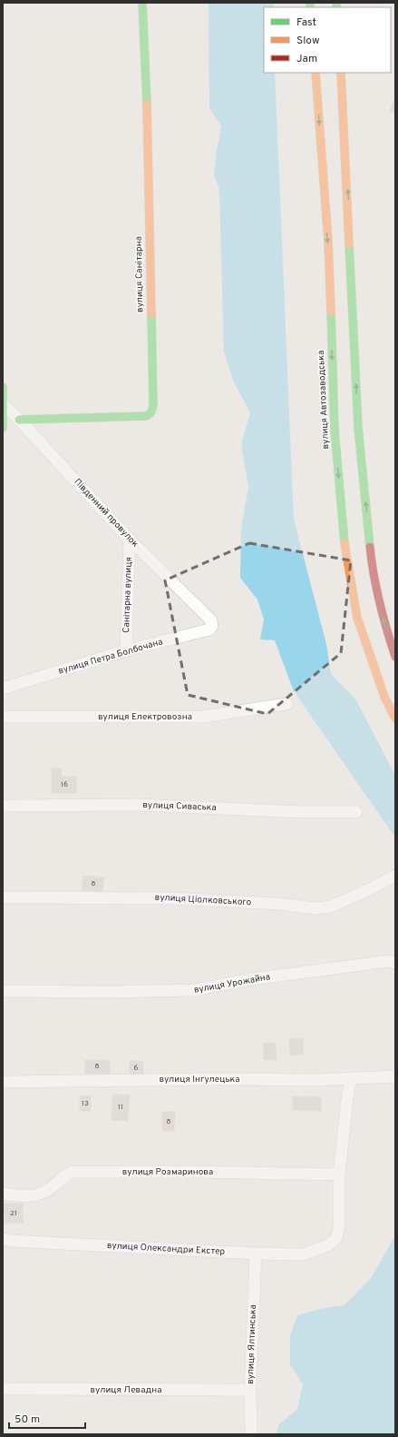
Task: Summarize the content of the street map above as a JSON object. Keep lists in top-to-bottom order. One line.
{"streets":{"main road":["вулиця Санітарна","вулиця Автозаводська"],"street":["Південний провулок","Санітарна вулиця","вулиця Петра Болбочана","вулиця Електровозна","вулиця Сиваська","вулиця Ціолковського","вулиця Урожайна","вулиця Інгулецька","вулиця Розмаринова","вулиця Олександри Екстер","вулиця Ялтинська","вулиця Левадна"]},"crossings":[["вулиця Санітарна","Південний провулок"],["Південний провулок","Санітарна вулиця"],["Південний провулок","вулиця Петра Болбочана"],["Санітарна вулиця","вулиця Петра Болбочана"],["вулиця Розмаринова","вулиця Олександри Екстер"],["вулиця Олександри Екстер","вулиця Ялтинська"],["вулиця Ялтинська","вулиця Левадна"]],"house_numbers":["16","8","8","6","13","11","8","21"],"legend":["Fast","Slow","Jam"],"scale_bar":"50 m"}
